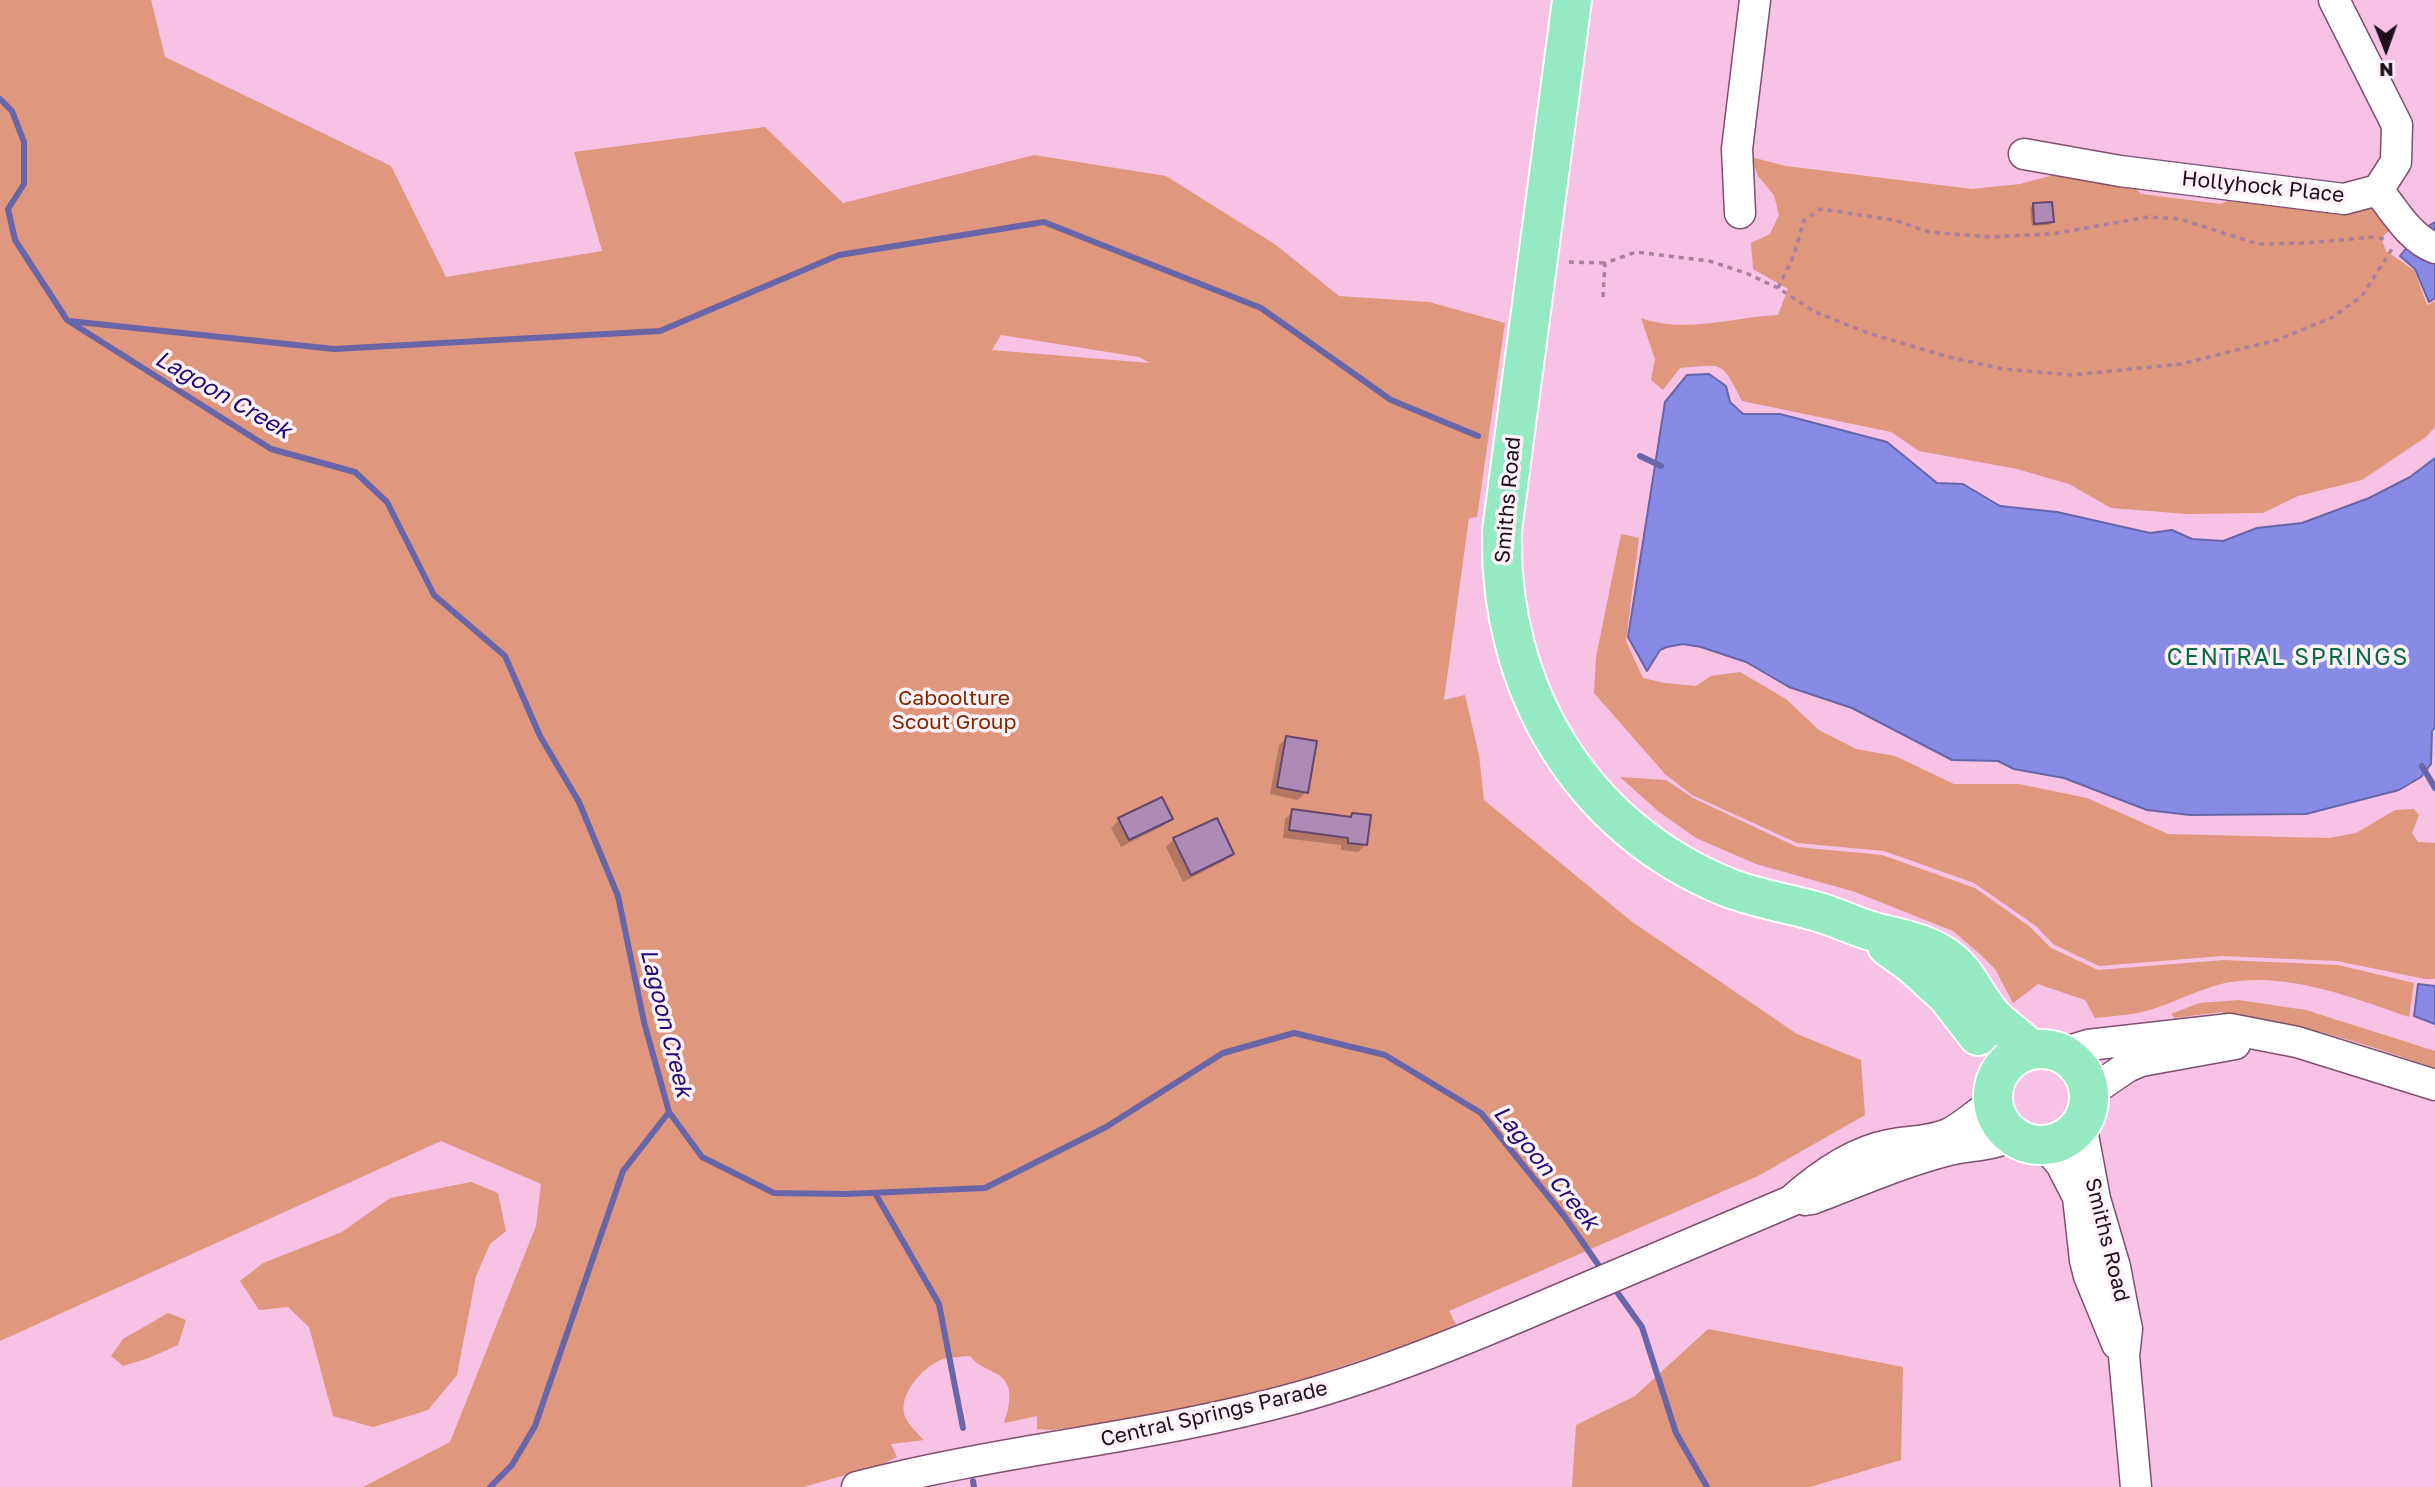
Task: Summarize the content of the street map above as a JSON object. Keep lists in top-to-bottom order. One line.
{"streets":{"main road":["Smiths Road"],"street":["Hollyhock Place","Central Springs Parade"]},"crossings":[["Smiths Road","Central Springs Parade"]],"districts":["CENTRAL SPRINGS"],"water":["Lagoon Creek"],"parks":["Caboolture Scout Group"],"north":"bottom"}
